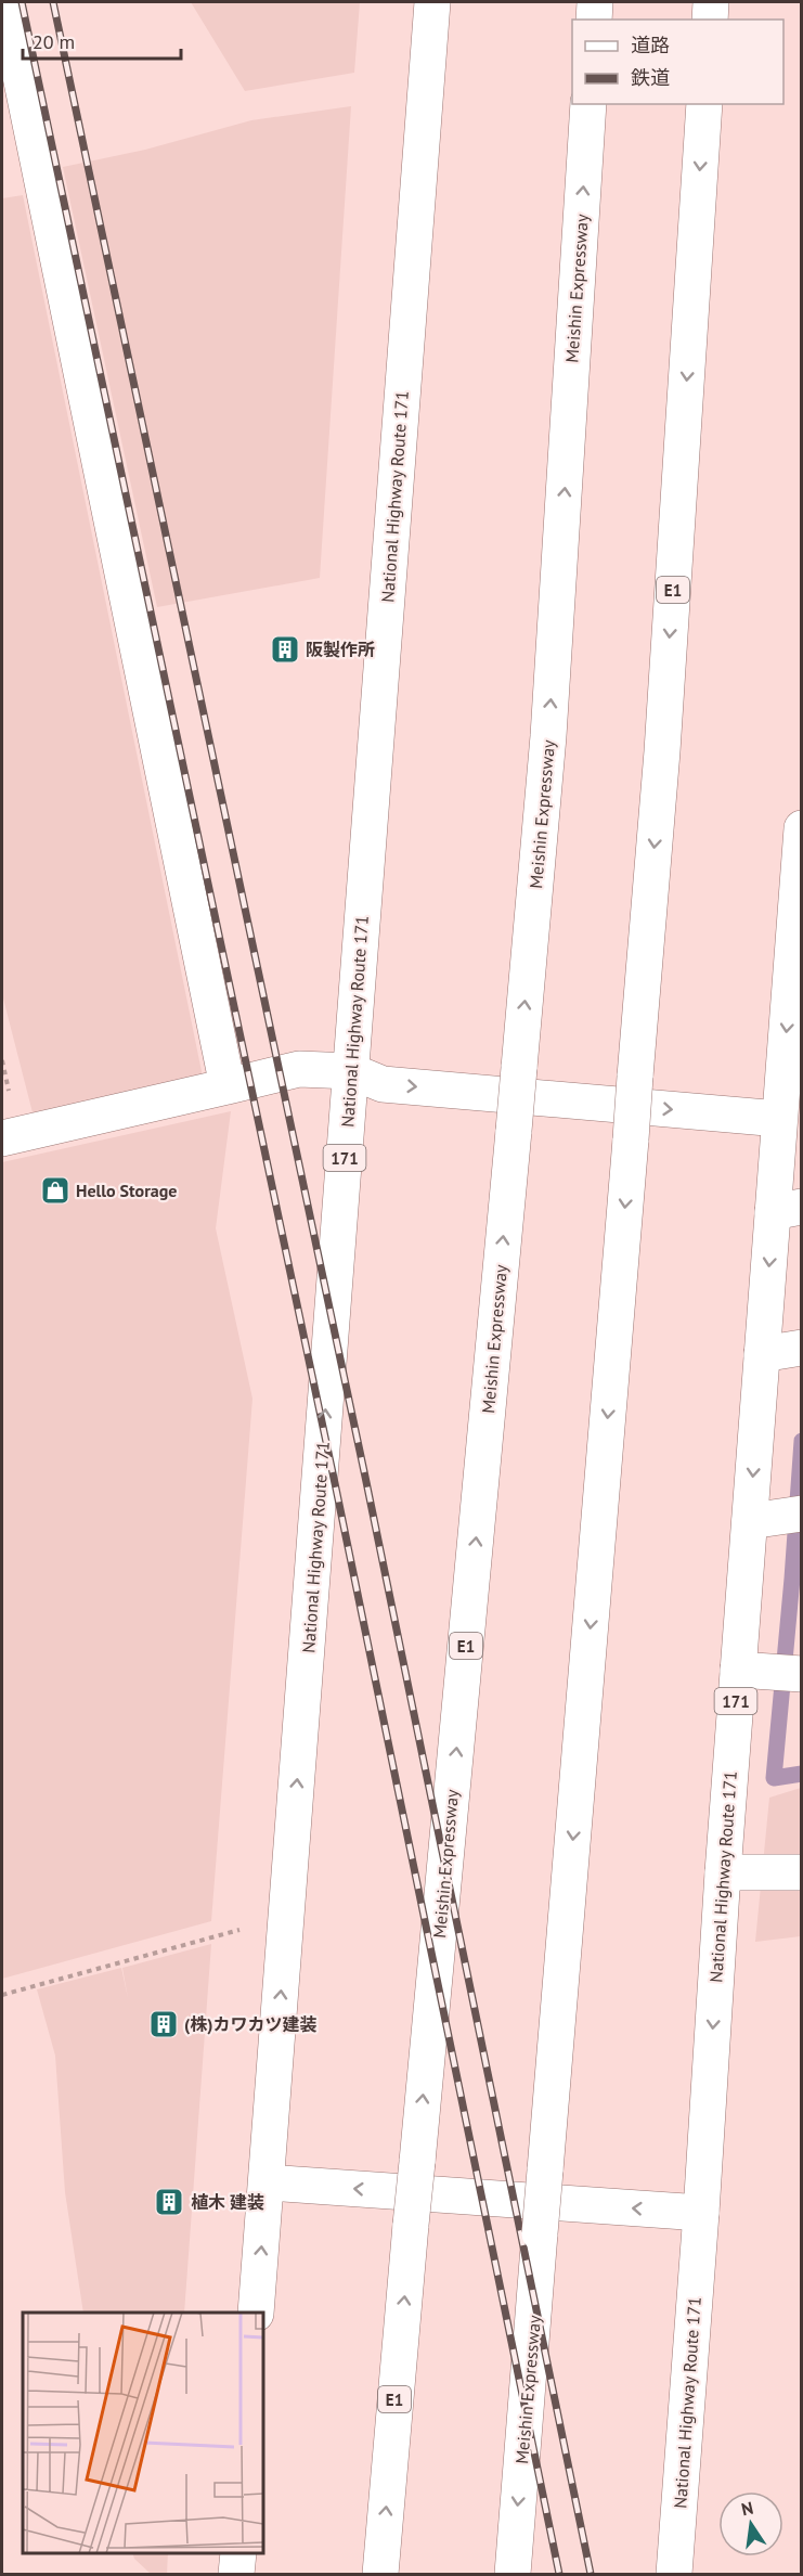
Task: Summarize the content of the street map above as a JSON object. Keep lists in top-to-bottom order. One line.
{"streets":{"main road":["Meishin Expressway","National Highway Route 171","E1","171"]},"places":{"building":["阪製作所","(株)カワカツ建装","植木 建装"],"shop":["Hello Storage"]},"legend":["道路","鉄道"],"scale_bar":"20 m","north":"top"}
